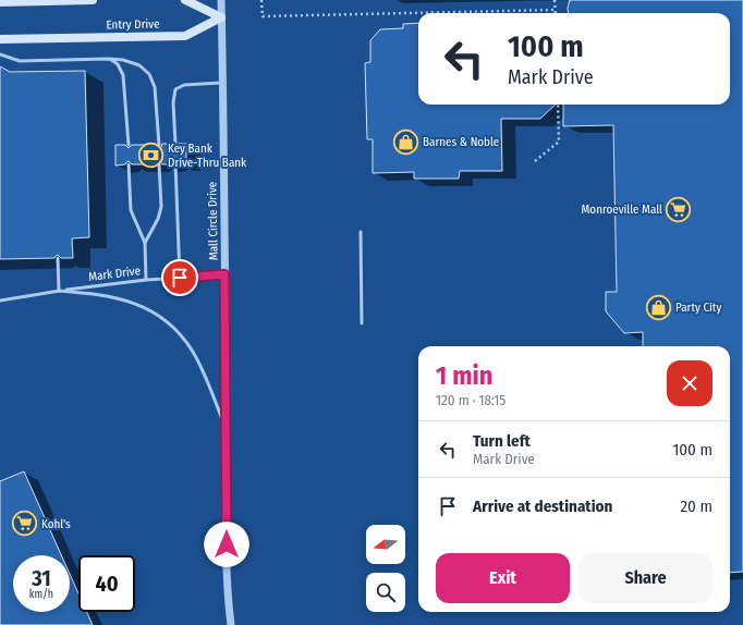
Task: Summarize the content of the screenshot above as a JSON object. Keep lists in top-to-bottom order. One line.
{"streets":{"main road":["Entry Drive"],"street":["Mall Circle Drive"],"lane":["Mark Drive"]},"crossings":[["Entry Drive","Mall Circle Drive"],["Mall Circle Drive","Mark Drive"]],"places":{"shop":["Barnes & Noble","Party City"],"bank":["Key Bank Drive-Thru Bank"],"supermarket":["Monroeville Mall","Kohl's"]},"north":"left","page":{"turn":["100 m","Mark Drive"],"heading":["1 min","120 m · 18:15"],"list":[{"name":"Turn left","note":"Mark Drive","value":"100 m"},{"name":"Arrive at destination","value":"20 m"}],"buttons":["Exit","Share"],"speed":"31 km/h","limit":"40"}}
